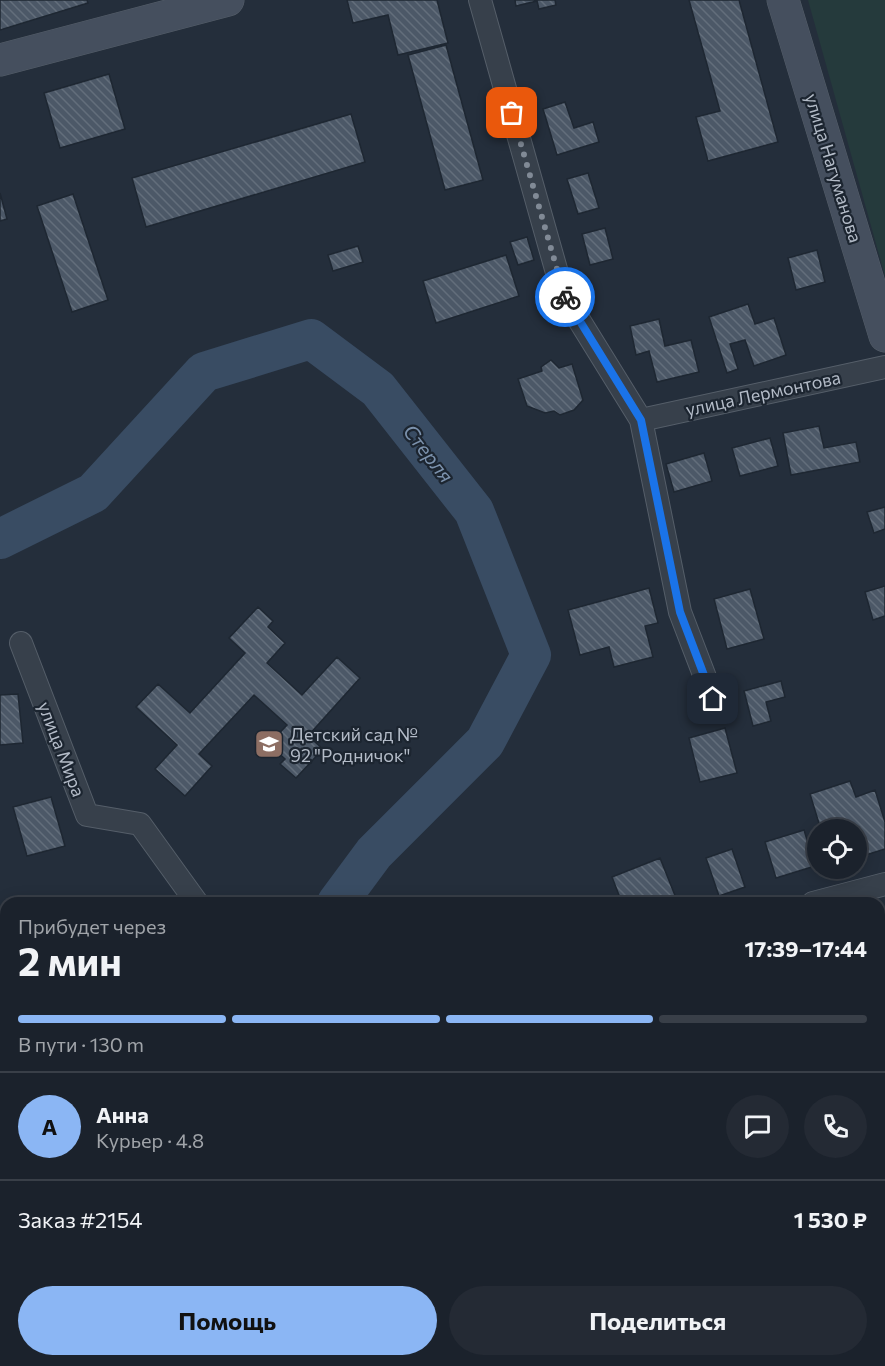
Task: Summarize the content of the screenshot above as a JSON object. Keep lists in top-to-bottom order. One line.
{"streets":{"main road":["улица Нагуманова"],"street":["улица Лермонтова","улица Мира"]},"water":["Стерля"],"places":{"school or university":["Детский сад № 92 \"Родничок\""]},"page":{"heading":["2 мин","Прибудет через","17:39–17:44"],"panel":["Анна","Курьер · 4.8","Заказ #2154","1 530 ₽"],"bar":"В пути · 130 m","round":"А","buttons":["Помощь","Поделиться"]}}
